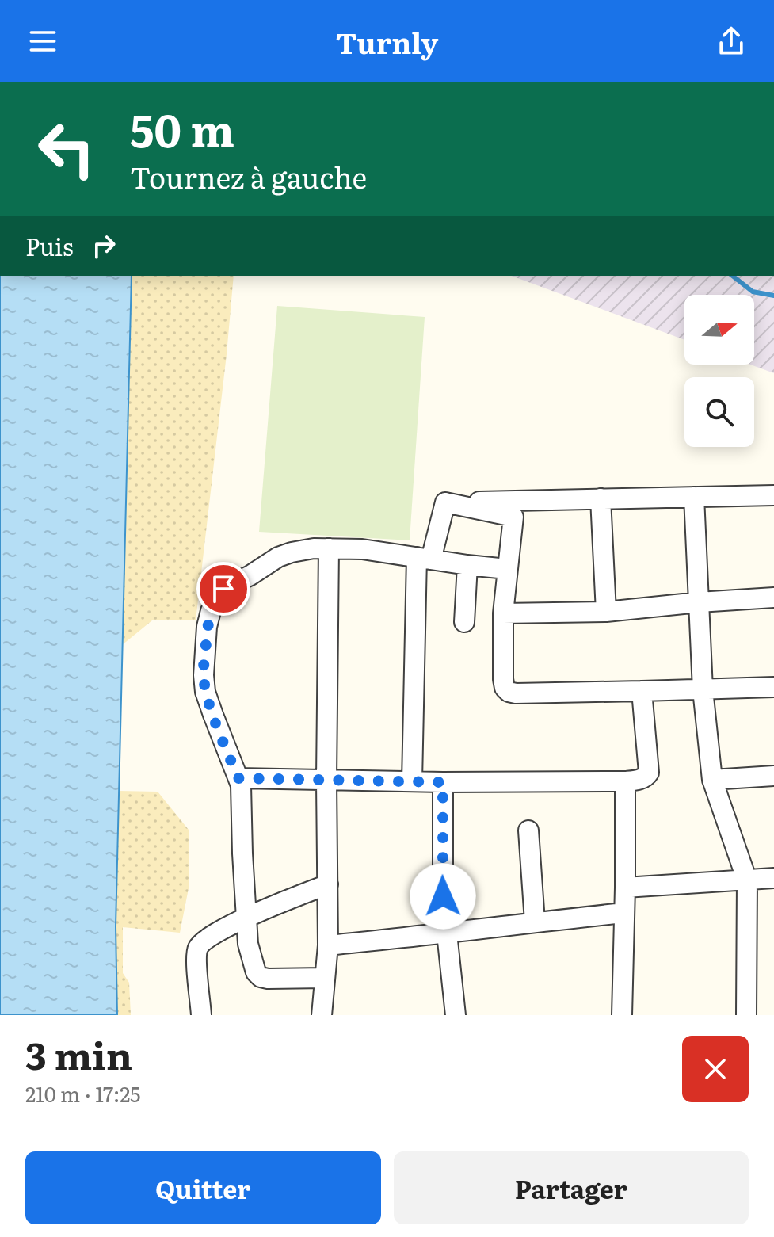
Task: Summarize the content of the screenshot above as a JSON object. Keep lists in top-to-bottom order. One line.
{"north":"right","page":{"header":"Turnly","turn":["50 m","Tournez à gauche"],"then":"Puis","heading":["3 min","210 m · 17:25"],"buttons":["Quitter","Partager"]}}
